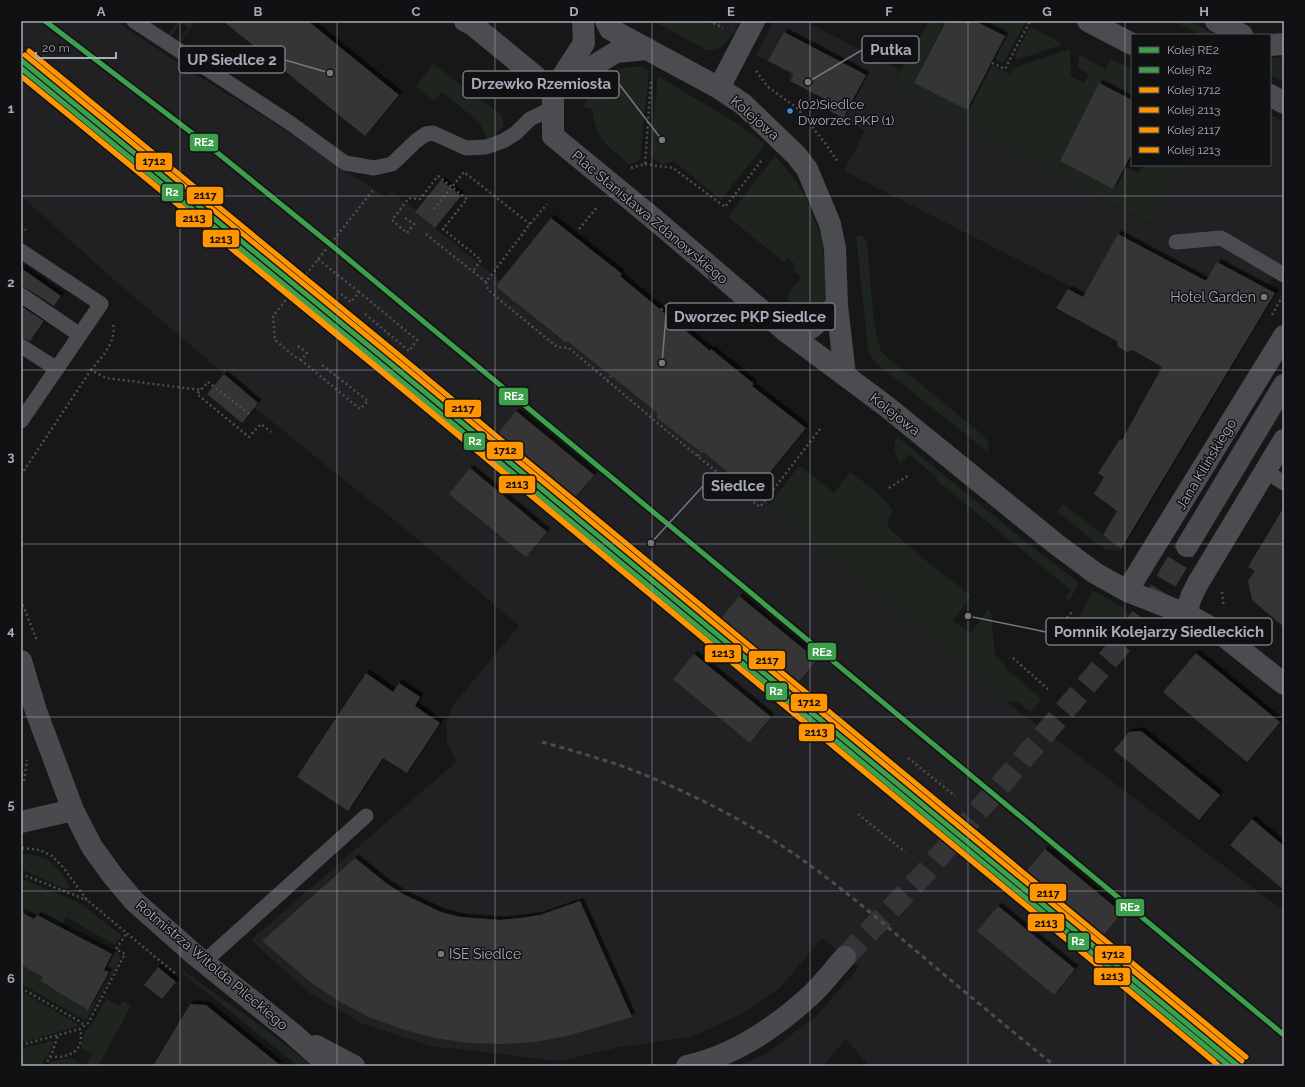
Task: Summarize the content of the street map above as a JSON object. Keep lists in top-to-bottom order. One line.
{"streets":{"main road":["Jana Kilińskiego","Rotmistrza Witolda Pileckiego"],"street":["Kolejowa","Plac Stanisława Zdanowskiego"]},"crossings":[["Kolejowa","Plac Stanisława Zdanowskiego"],["Kolejowa","Jana Kilińskiego"]],"places":["UP Siedlce 2","Putka","(02)Siedlce Dworzec PKP (1)","Drzewko Rzemiosła","Hotel Garden","Dworzec PKP Siedlce","Siedlce","Pomnik Kolejarzy Siedleckich","ISE Siedlce"],"lines":["rail line RE2","rail line 2117","rail line 1712","rail line R2","rail line 2113","rail line 1213"],"legend":["Kolej RE2","Kolej R2","Kolej 1712","Kolej 2113","Kolej 2117","Kolej 1213"],"scale_bar":"20 m","grid":{"columns":["A","B","C","D","E","F","G","H"],"rows":["1","2","3","4","5","6"]}}
